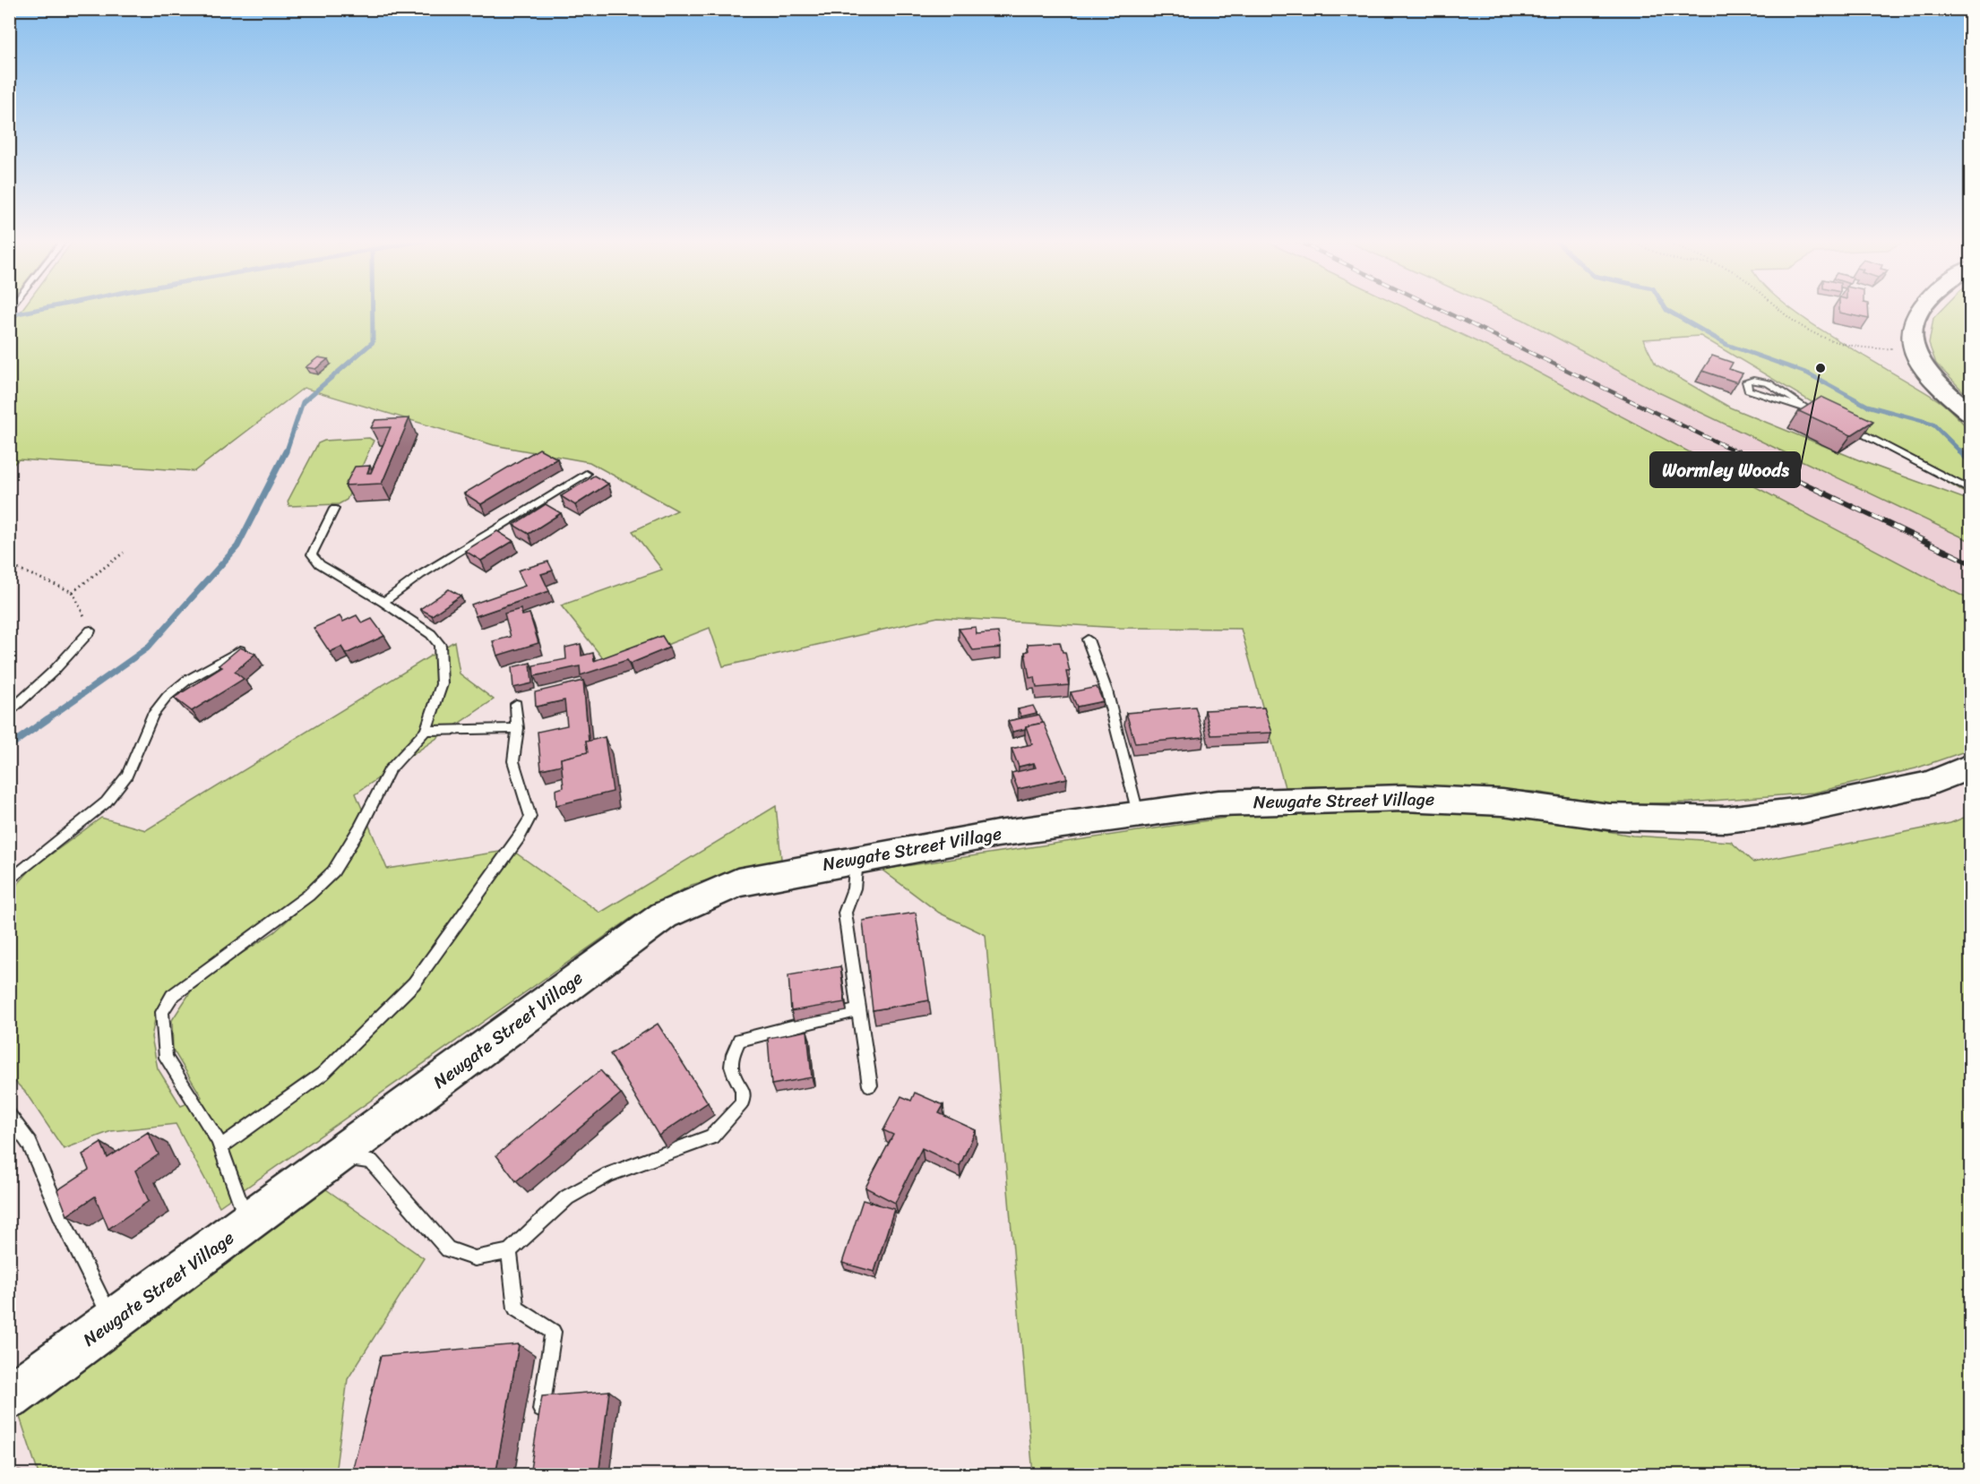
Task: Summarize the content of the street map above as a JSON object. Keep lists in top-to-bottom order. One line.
{"streets":{"street":["Newgate Street Village"]},"places":["Wormley Woods"]}
